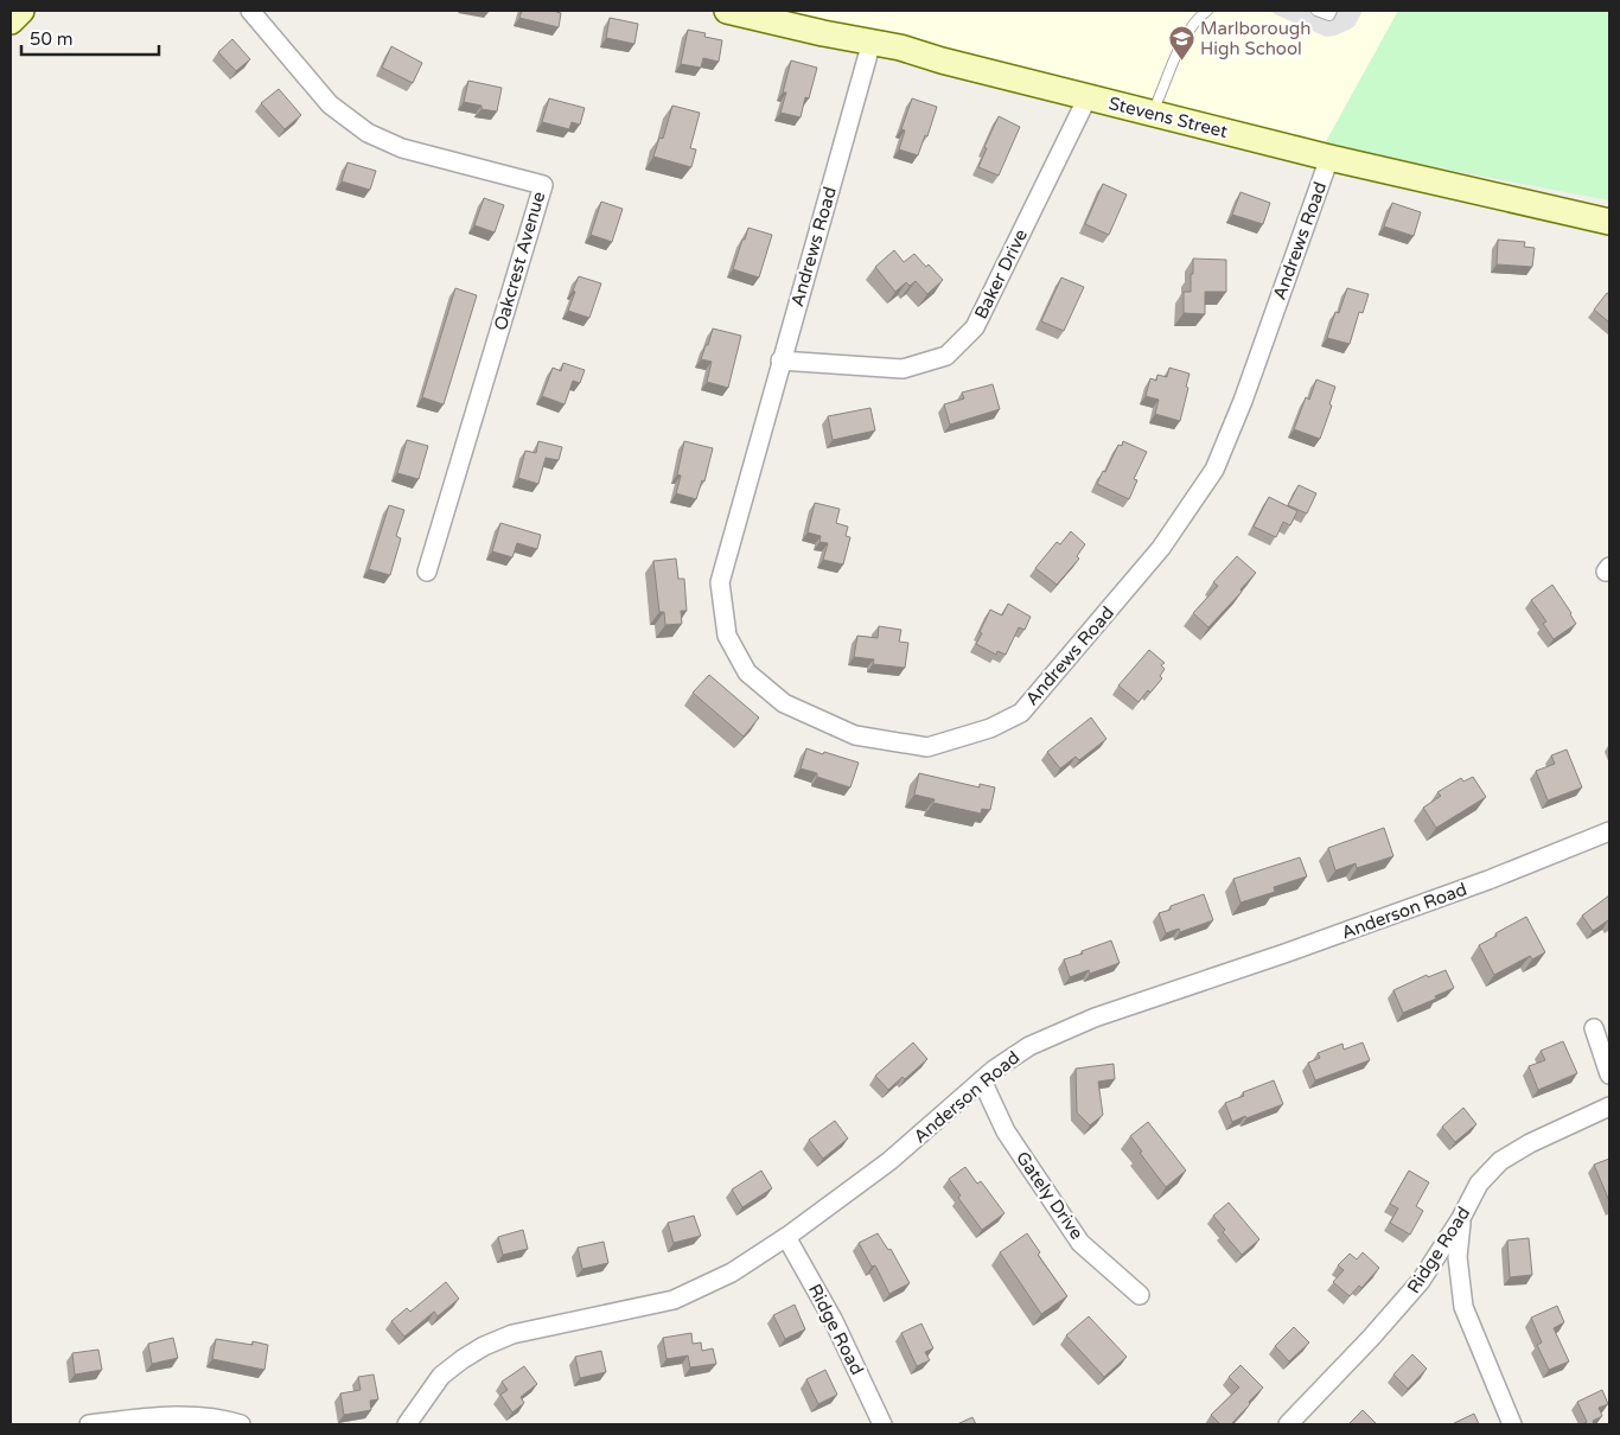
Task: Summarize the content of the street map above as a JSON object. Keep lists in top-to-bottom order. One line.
{"streets":{"street":["Stevens Street","Andrews Road","Oakcrest Avenue","Baker Drive","Anderson Road","Gately Drive","Ridge Road"]},"crossings":[["Stevens Street","Andrews Road"],["Stevens Street","Baker Drive"],["Andrews Road","Baker Drive"],["Anderson Road","Gately Drive"],["Anderson Road","Ridge Road"]],"places":{"school or university":["Marlborough High School"]},"scale_bar":"50 m"}
